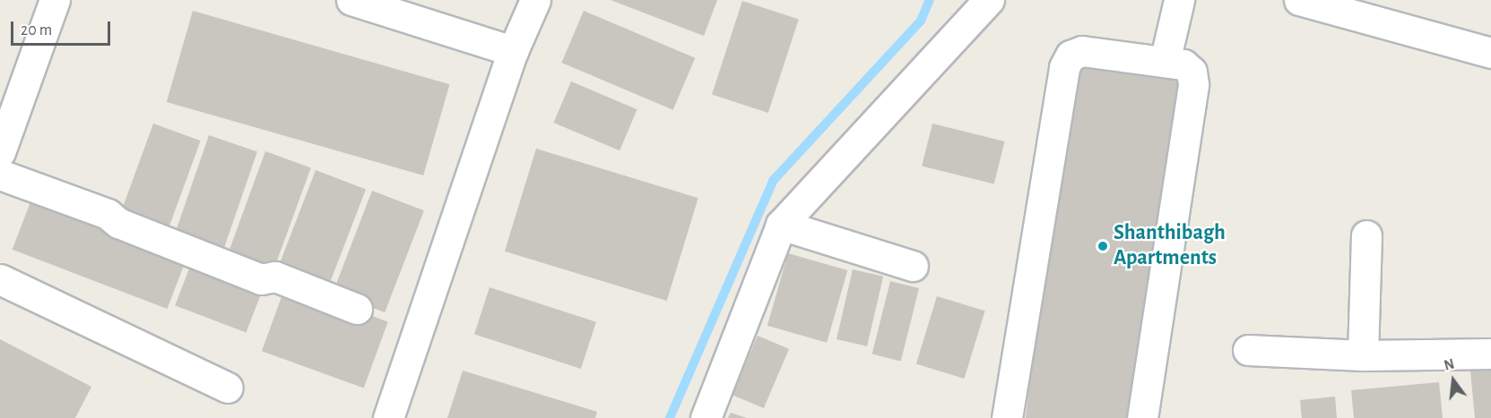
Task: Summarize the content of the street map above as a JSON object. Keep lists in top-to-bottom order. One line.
{"places":["Shanthibagh Apartments"],"scale_bar":"20 m","north":"top"}
